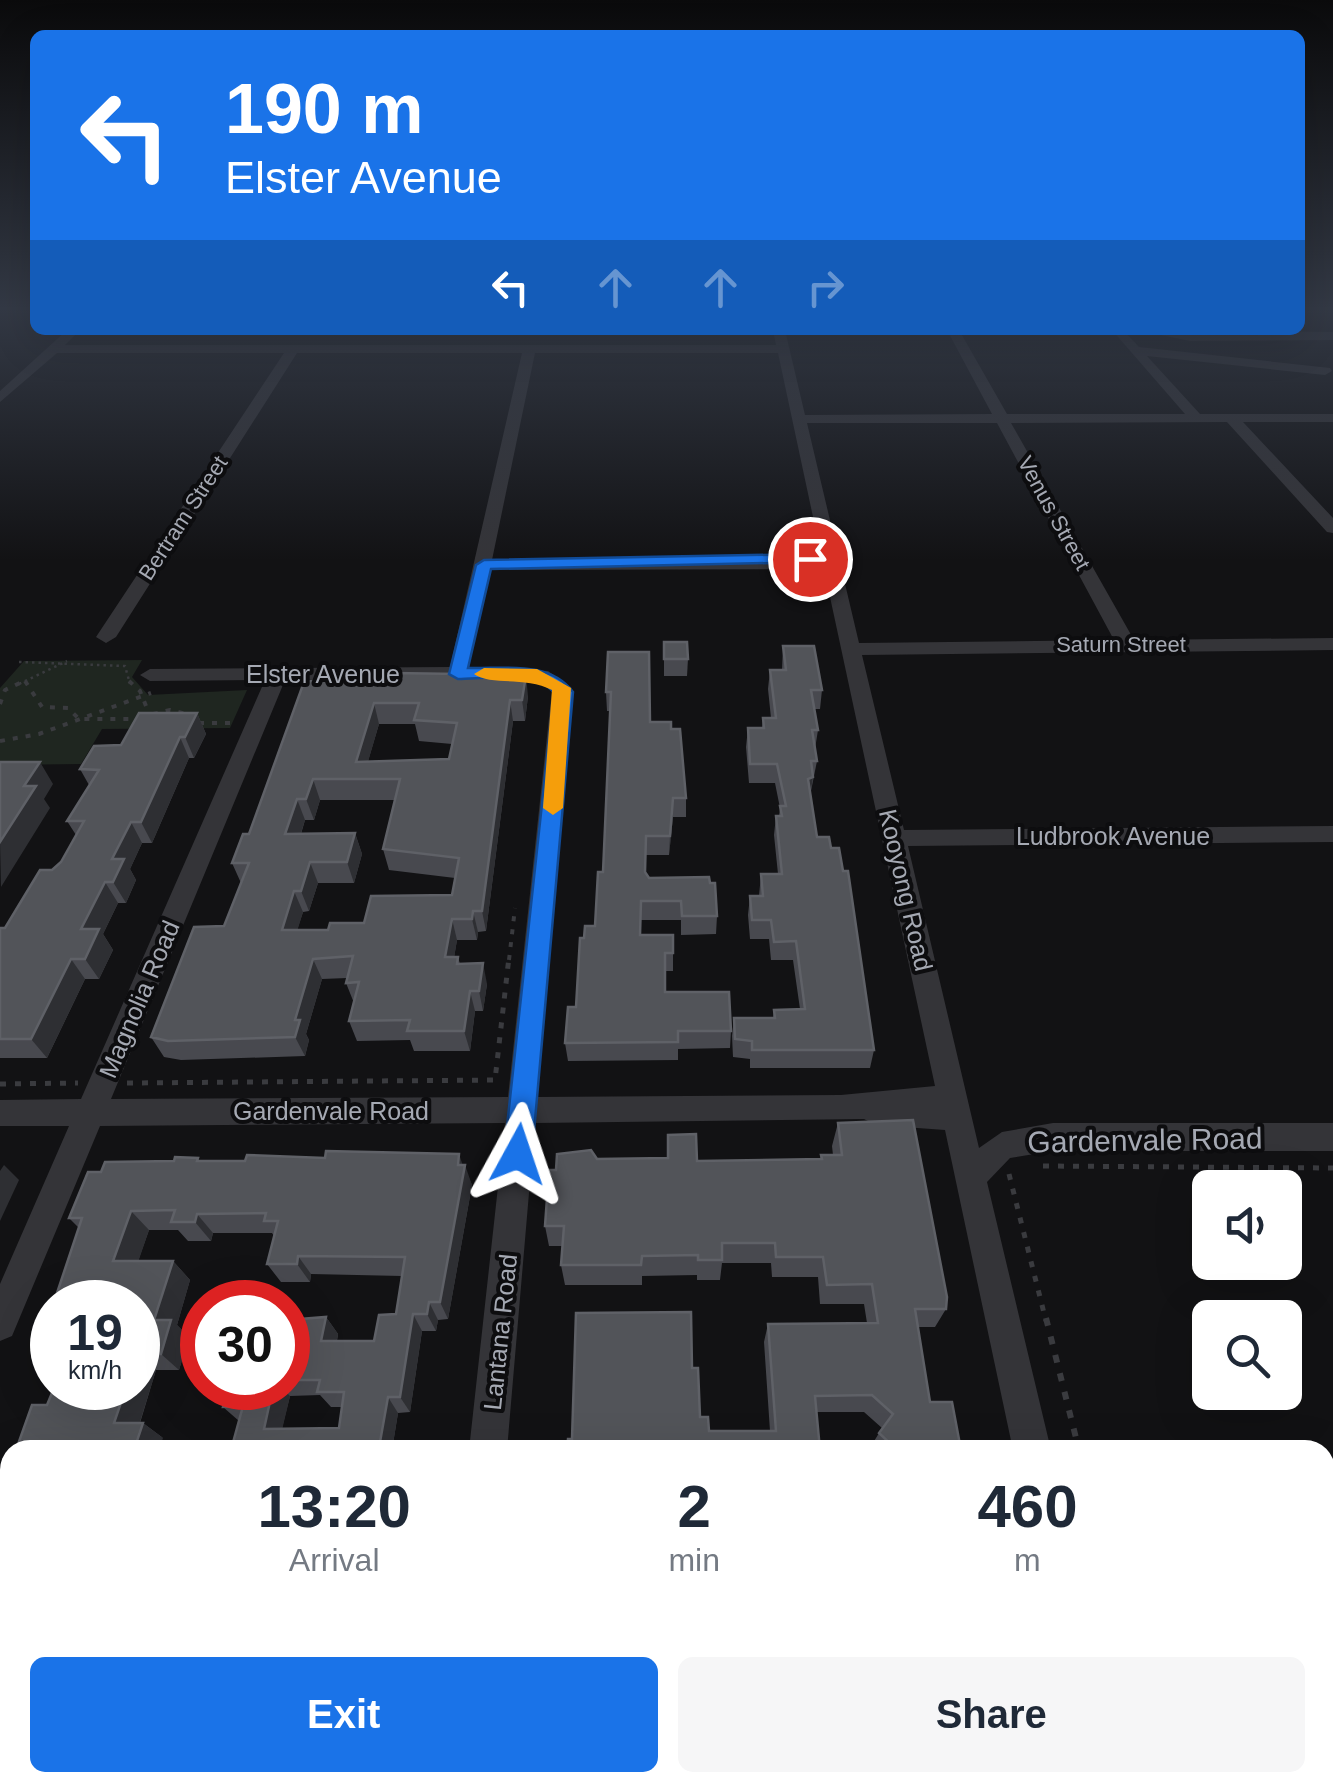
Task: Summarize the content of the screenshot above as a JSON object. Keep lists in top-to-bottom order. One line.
{"streets":{"street":["Venus Street","Bertram Street","Saturn Street","Elster Avenue","Ludbrook Avenue","Kooyong Road","Magnolia Road","Gardenvale Road","Lantana Road"]},"crossings":[["Venus Street","Saturn Street"],["Saturn Street","Kooyong Road"],["Elster Avenue","Magnolia Road"],["Elster Avenue","Lantana Road"],["Ludbrook Avenue","Kooyong Road"],["Kooyong Road","Gardenvale Road"],["Magnolia Road","Gardenvale Road"],["Gardenvale Road","Lantana Road"]],"page":{"turn":["190 m","Elster Avenue"],"speed":"19 km/h","limit":"30","eta":["13:20","Arrival","2","min","460","m"],"buttons":["Exit","Share"]}}
